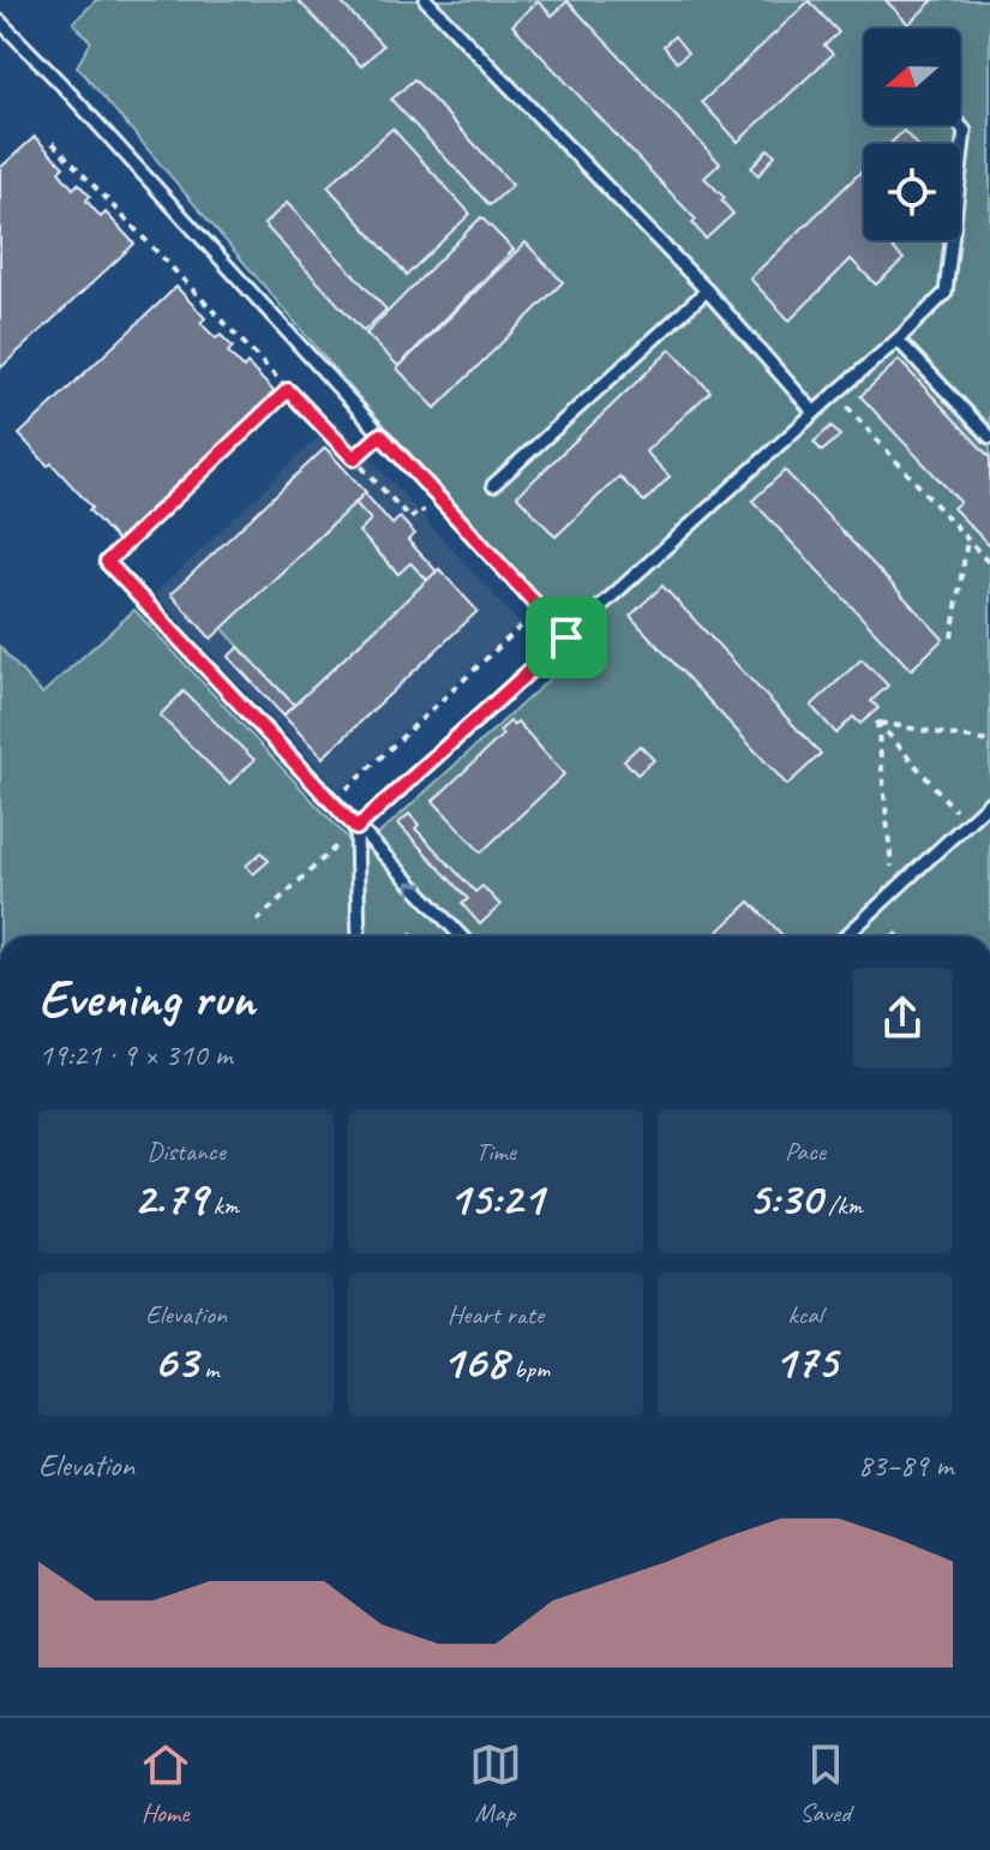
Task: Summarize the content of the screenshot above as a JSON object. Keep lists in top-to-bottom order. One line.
{"north":"left","page":{"heading":["Evening run","19:21 · 9 × 310 m"],"stats":[["Distance","2.79 km"],["Time","15:21"],["Pace","5:30 /km"],["Elevation","63 m"],["Heart rate","168 bpm"],["kcal","175"]],"chart":["Elevation","83–89 m"],"tabs":["Home","Map","Saved"]}}
